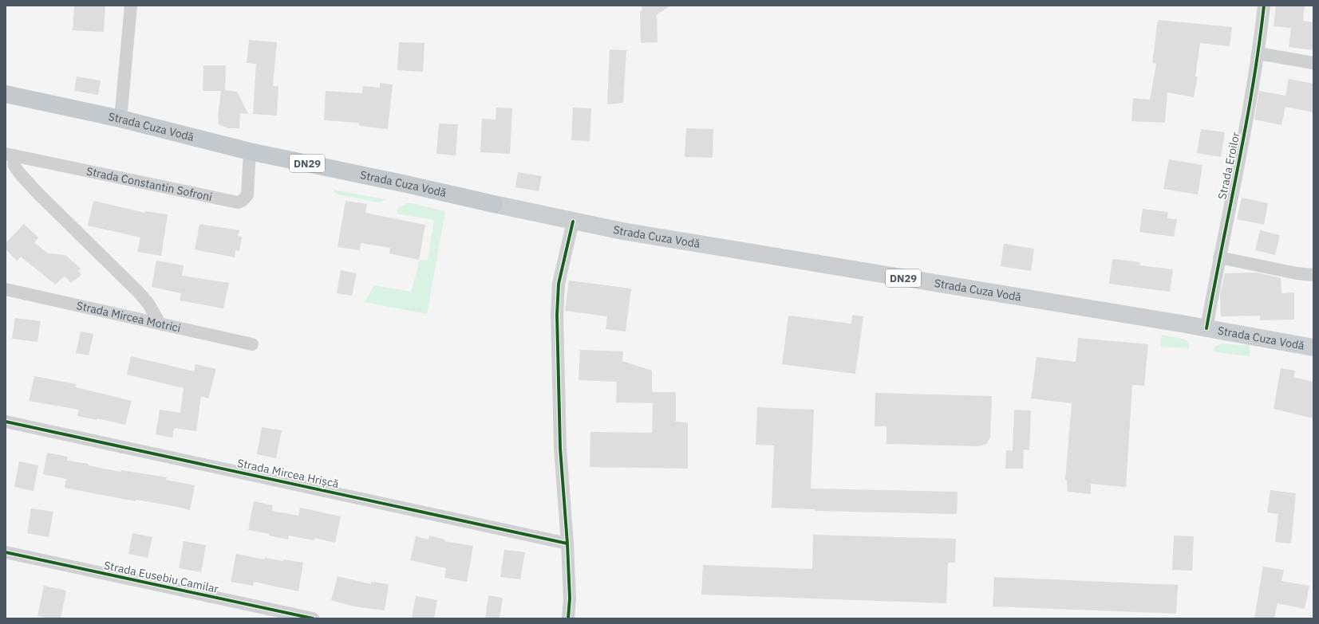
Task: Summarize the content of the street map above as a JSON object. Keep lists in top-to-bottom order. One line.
{"streets":{"highway":["Strada Cuza Vodă","DN29"],"street":["Strada Eroilor","Strada Constantin Sofroni","Strada Mircea Motrici","Strada Mircea Hrișcă","Strada Eusebiu Camilar"]},"crossings":[["Strada Cuza Vodă","Strada Eroilor"],["Strada Cuza Vodă","Strada Constantin Sofroni"]]}
